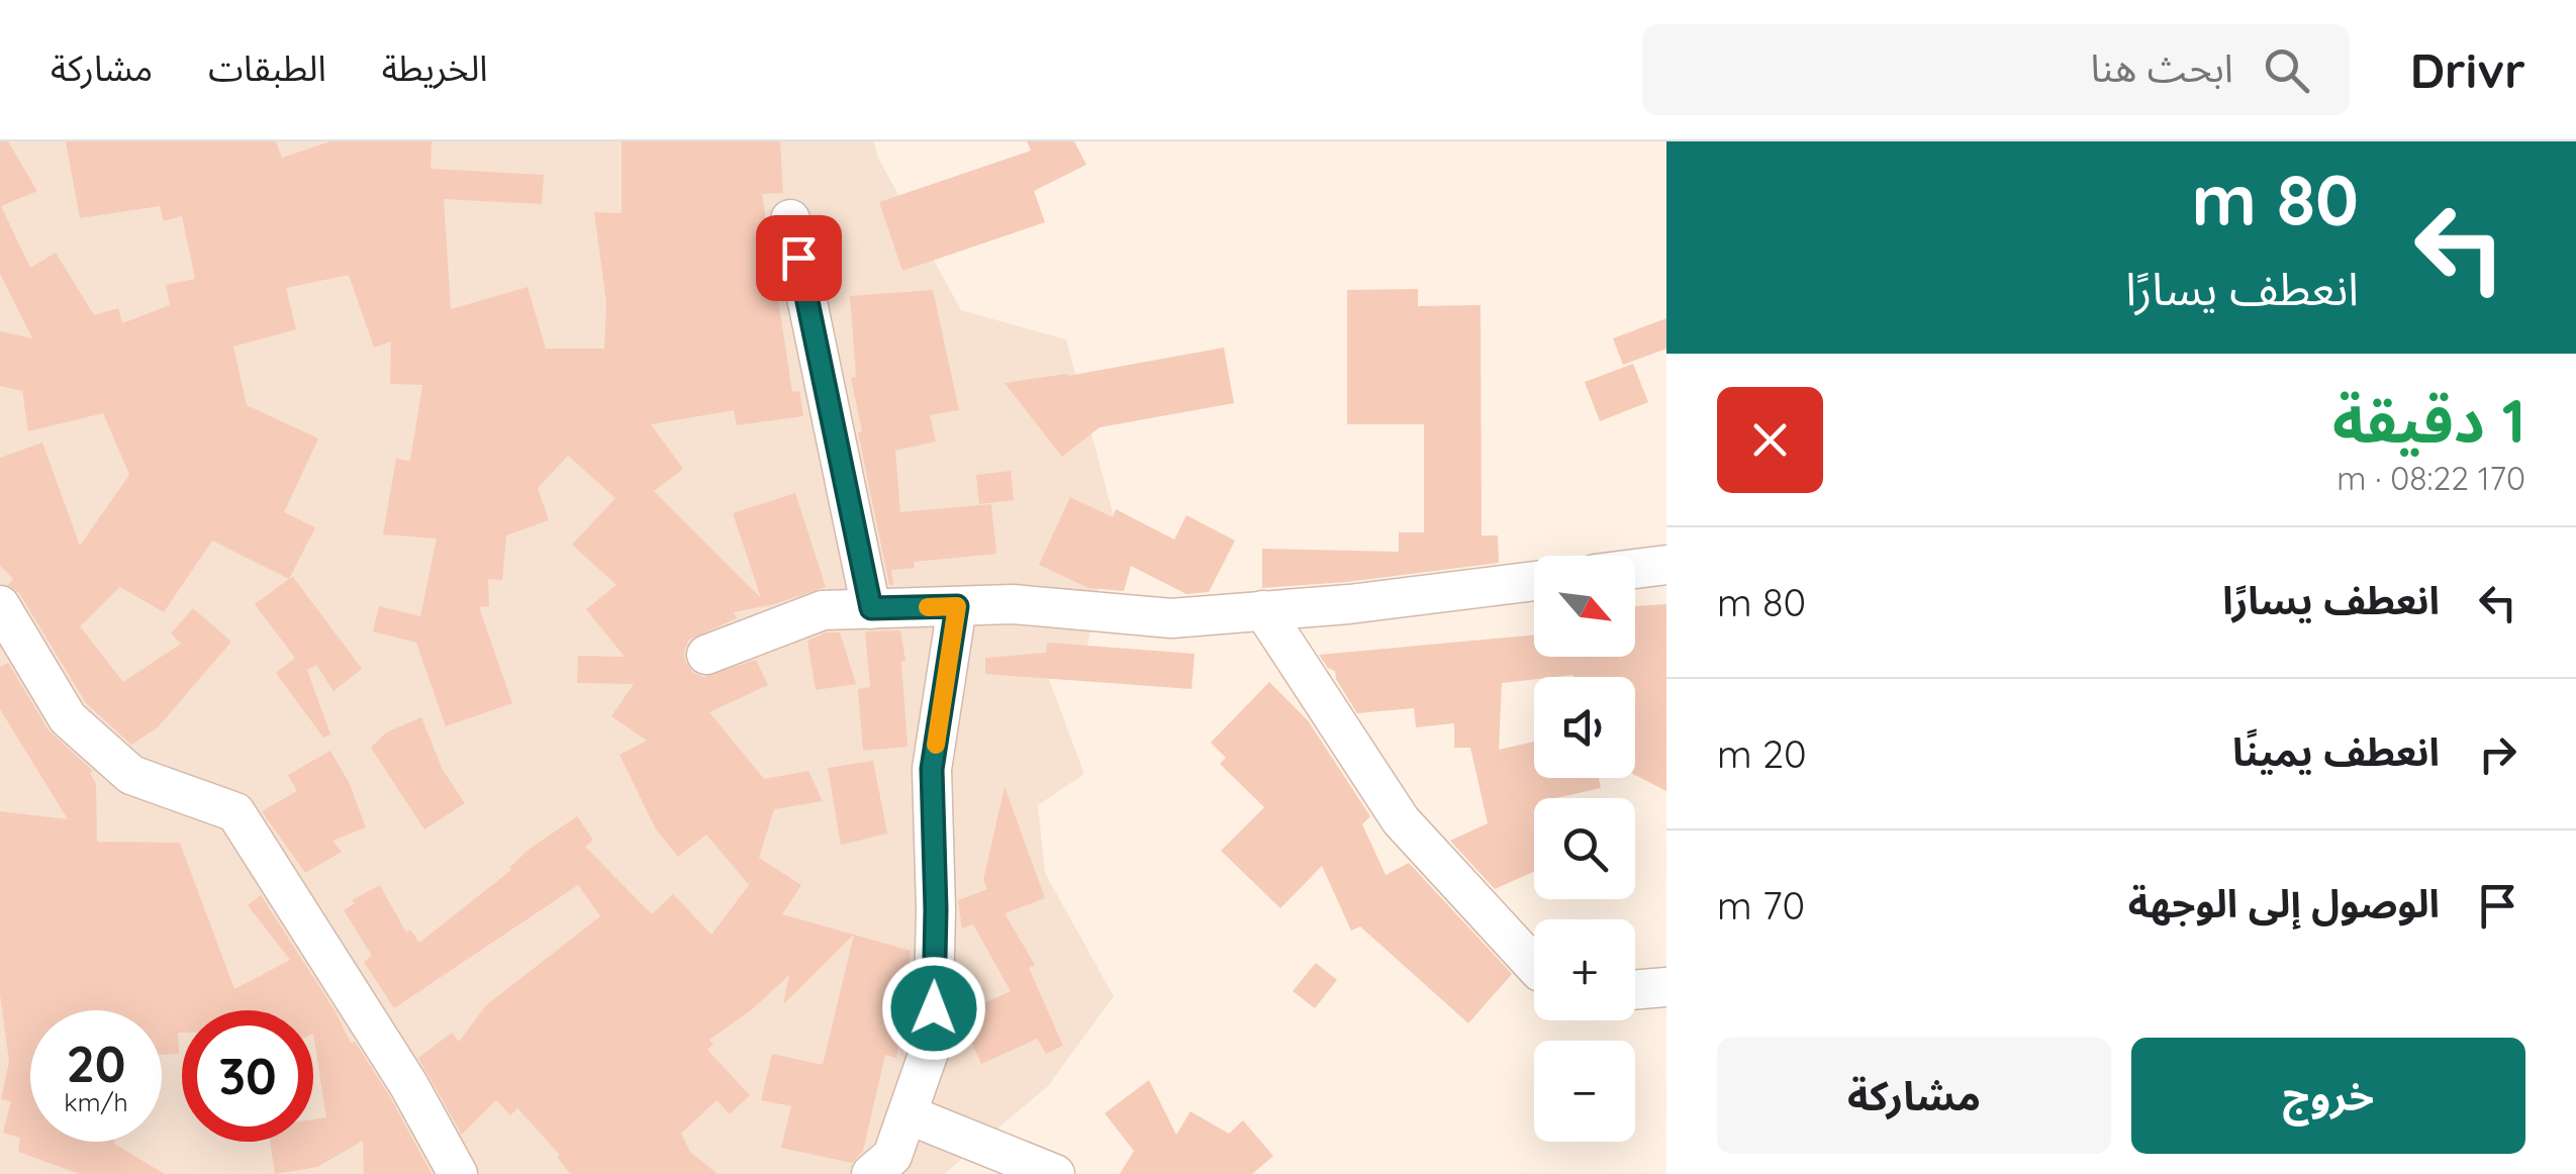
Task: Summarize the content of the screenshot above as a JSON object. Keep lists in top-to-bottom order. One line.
{"north":"bottom right","page":{"header":"Drivr","search":"ابحث هنا","nav":["الخريطة","الطبقات","مشاركة"],"turn":["80 m","انعطف يسارًا"],"heading":["1 دقيقة","170 m · 08:22"],"list":[{"name":"انعطف يسارًا","value":"80 m"},{"name":"انعطف يمينًا","value":"20 m"},{"name":"الوصول إلى الوجهة","value":"70 m"}],"map_buttons":["+","−"],"speed":"20 km/h","limit":"30","buttons":["خروج","مشاركة"]}}
